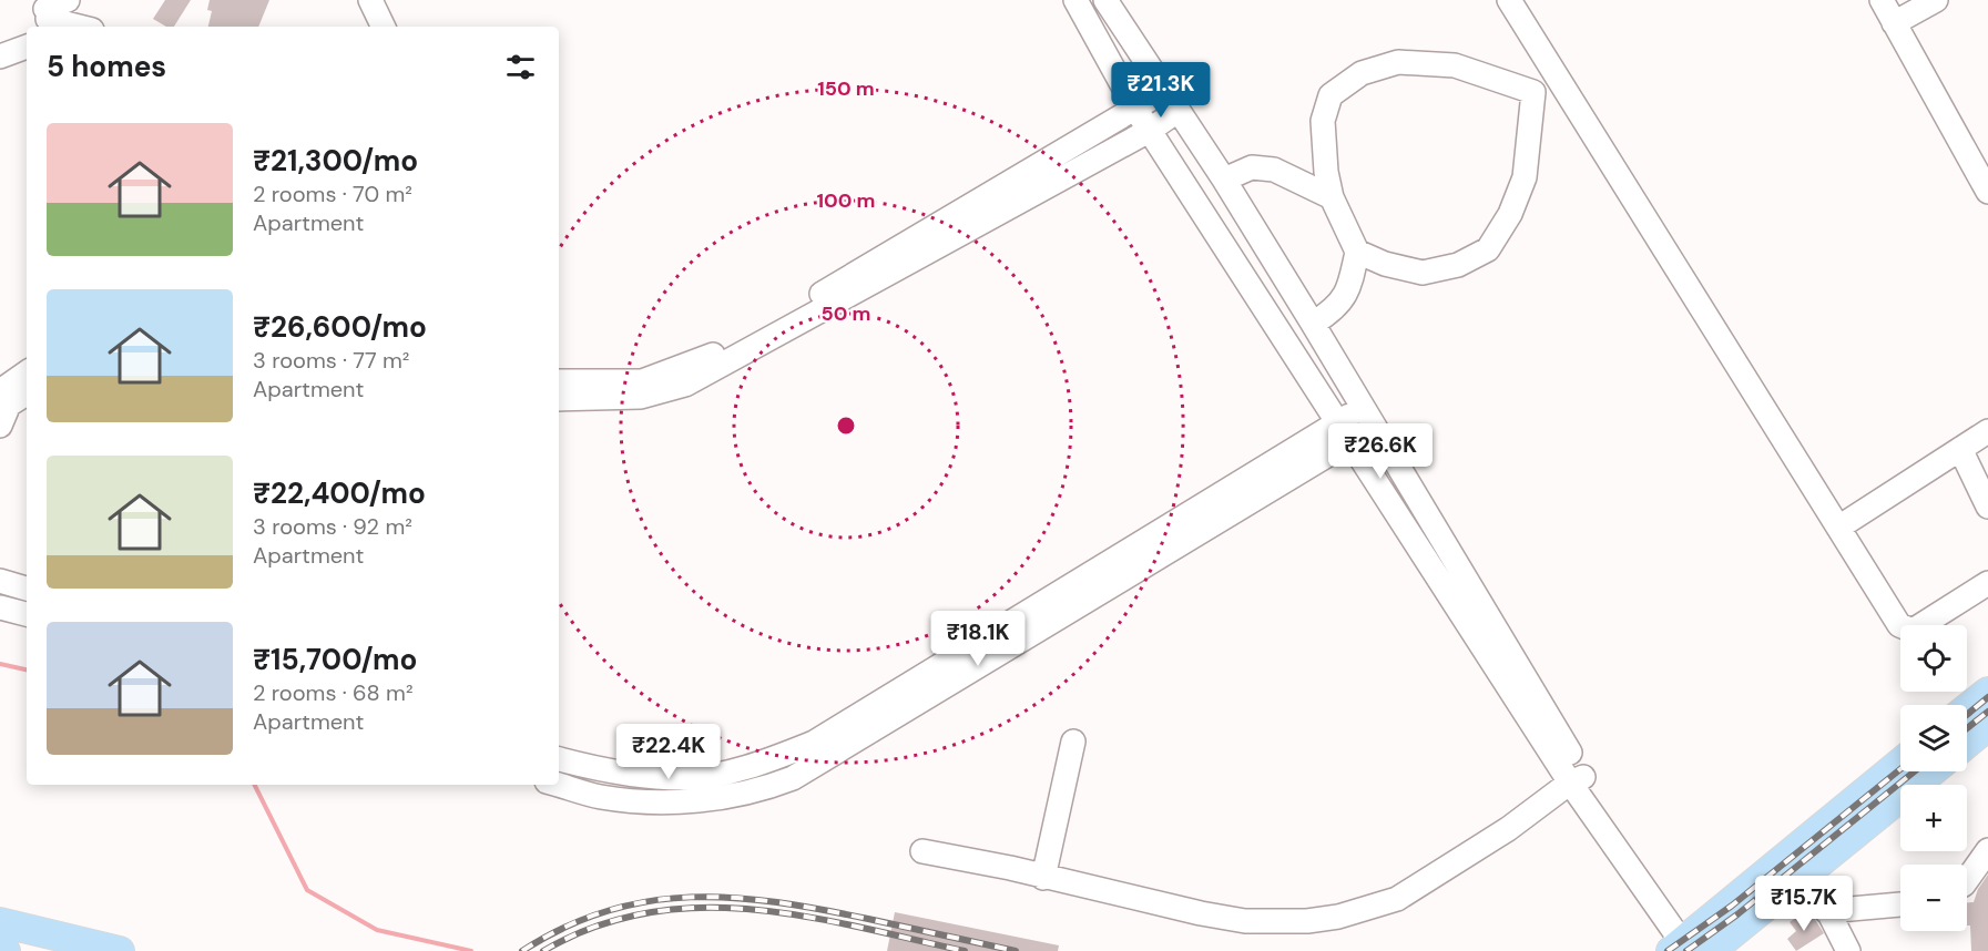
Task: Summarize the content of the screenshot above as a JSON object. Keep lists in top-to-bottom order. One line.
{"page":{"heading":"5 homes","price":["₹21.3K","₹26.6K","₹18.1K","₹22.4K","₹15.7K"],"list":[{"name":"₹21,300/mo","note":"2 rooms · 70 m² · Apartment"},{"name":"₹26,600/mo","note":"3 rooms · 77 m² · Apartment"},{"name":"₹22,400/mo","note":"3 rooms · 92 m² · Apartment"},{"name":"₹15,700/mo","note":"2 rooms · 68 m² · Apartment"}],"map_buttons":["+","−"]},"rings":["150 m","100 m","50 m"]}
